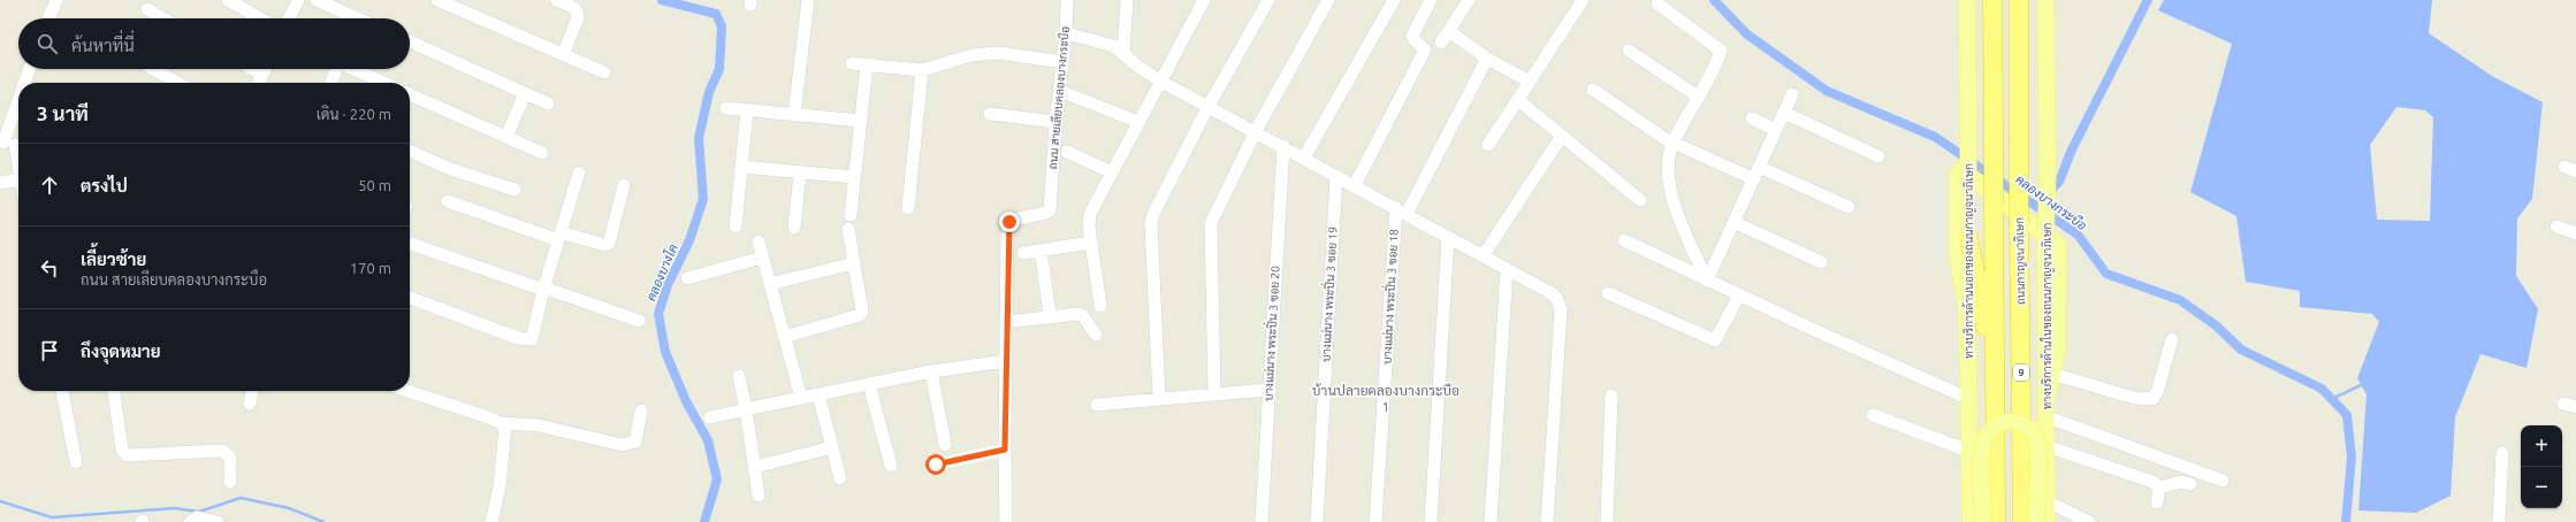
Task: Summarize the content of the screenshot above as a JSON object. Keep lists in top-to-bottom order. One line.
{"streets":{"highway":["ถนนกาญจนาภิเษก","9"],"main road":["ทางบริการด้านนอกของถนนกาญจนาภิเษก","ทางบริการด้านในของถนนกาญจนาภิเษก"],"street":["ถนน สายเลียบคลองบางกระบือ","บางแม่นาง พระปิ่น 3 ซอย 19","บางแม่นาง พระปิ่น 3 ซอย 18","บางแม่นาง พระปิ่น 3 ซอย 20"]},"districts":["บ้านปลายคลองบางกระบือ 1"],"water":["คลองบางกระบือ","คลองบางโค"],"page":{"search":"ค้นหาที่นี่","heading":["3 นาที","เดิน · 220 m"],"list":[["ตรงไป","50 m"],["เลี้ยวซ้าย","ถนน สายเลียบคลองบางกระบือ","170 m"],"ถึงจุดหมาย"],"map_buttons":["+","−"]}}
